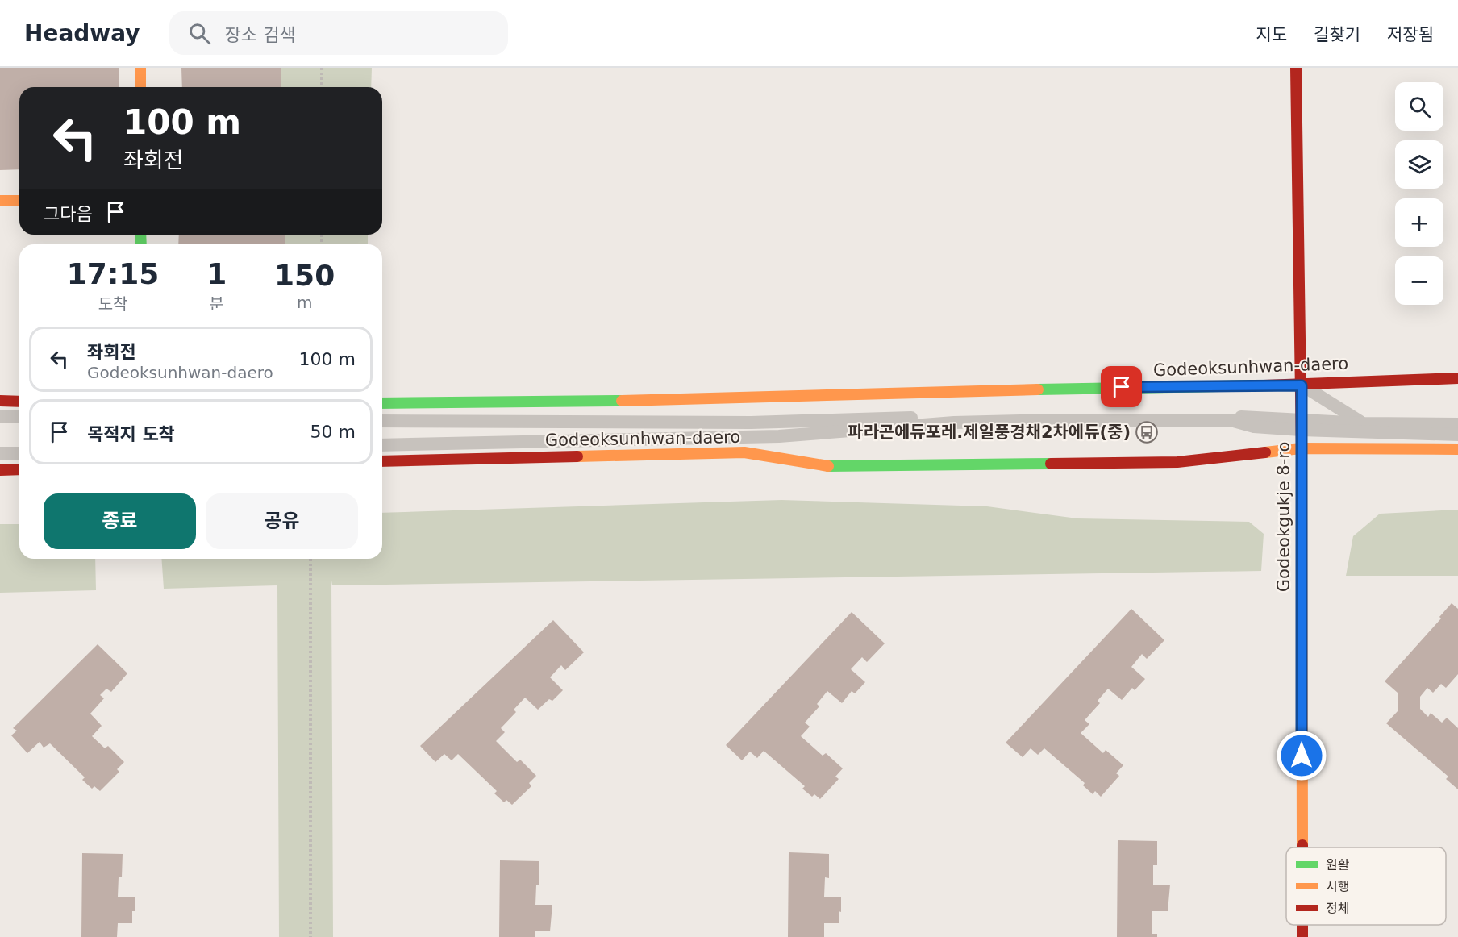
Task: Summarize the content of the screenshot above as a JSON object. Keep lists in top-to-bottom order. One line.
{"streets":{"street":["Godeoksunhwan-daero","Godeokgukje 8-ro"]},"crossings":[["Godeoksunhwan-daero","Godeokgukje 8-ro"]],"places":{"bus stop":["파라곤에듀포레.제일풍경채2차에듀(중)"]},"legend":["원활","서행","정체"],"page":{"header":"Headway","search":"장소 검색","nav":["지도","길찾기","저장됨"],"map_buttons":["+","−"],"turn":["100 m","좌회전"],"then":"그다음","eta":["17:15","도착","1","분","150","m"],"list":[{"name":"좌회전","note":"Godeoksunhwan-daero","value":"100 m"},{"name":"목적지 도착","value":"50 m"}],"buttons":["종료","공유"]}}
